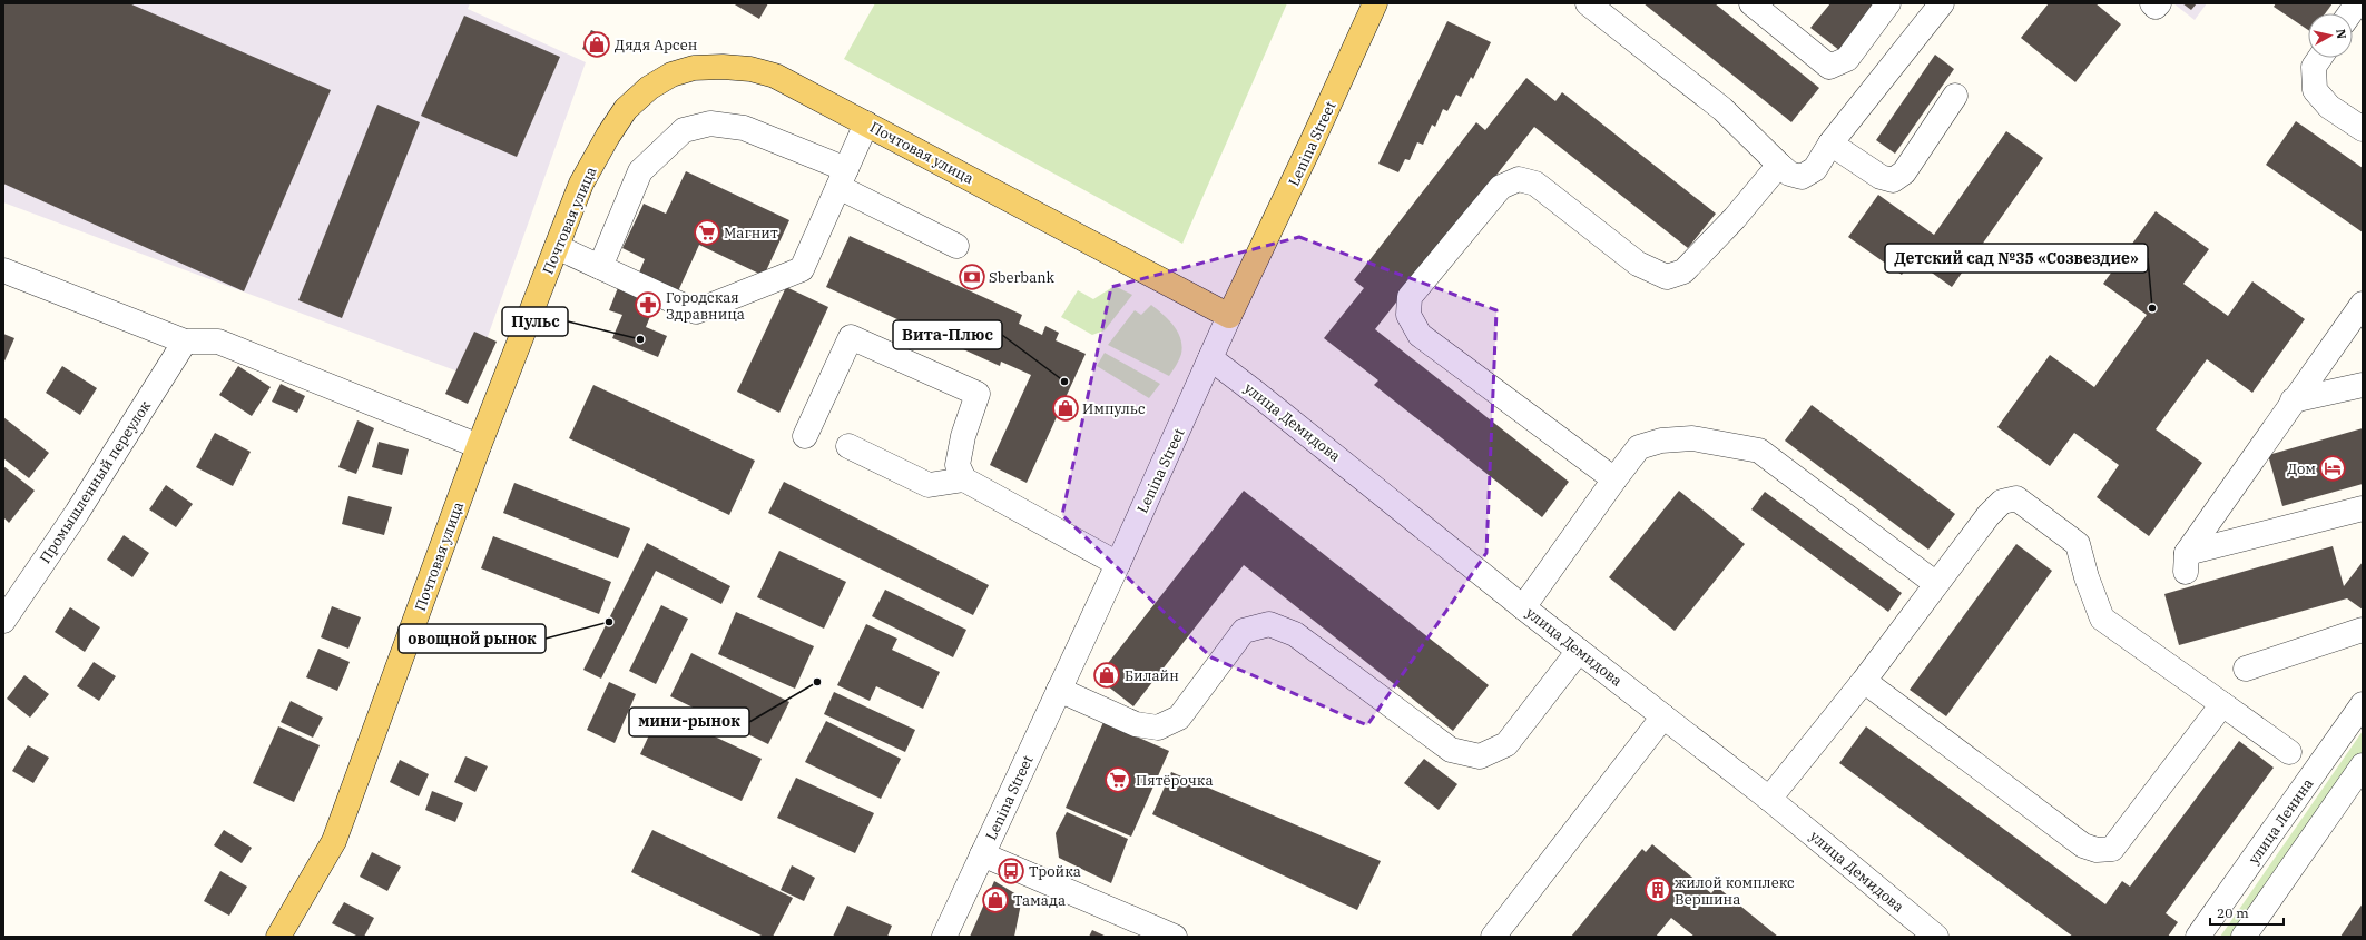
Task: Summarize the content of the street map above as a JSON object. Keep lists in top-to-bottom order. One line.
{"streets":{"main road":["Lenina Street","Почтовая улица"],"street":["улица Демидова","Промышленный переулок","улица Ленина"]},"crossings":[["Lenina Street","Почтовая улица"],["Lenina Street","улица Демидова"]],"places":{"shop":["Дядя Арсен","Импульс","Билайн","Тамада"],"supermarket":["Магнит","Пятёрочка"],"bank":["Sberbank"],"pharmacy":["Городская Здравница"],"other":["Детский сад №35 «Созвездие»","Пульс","Вита-Плюс","овощной рынок","мини-рынок"],"hotel":["Дом"],"bus stop":["Тройка"],"building":["жилой комплекс Вершина"]},"scale_bar":"20 m","north":"right"}
